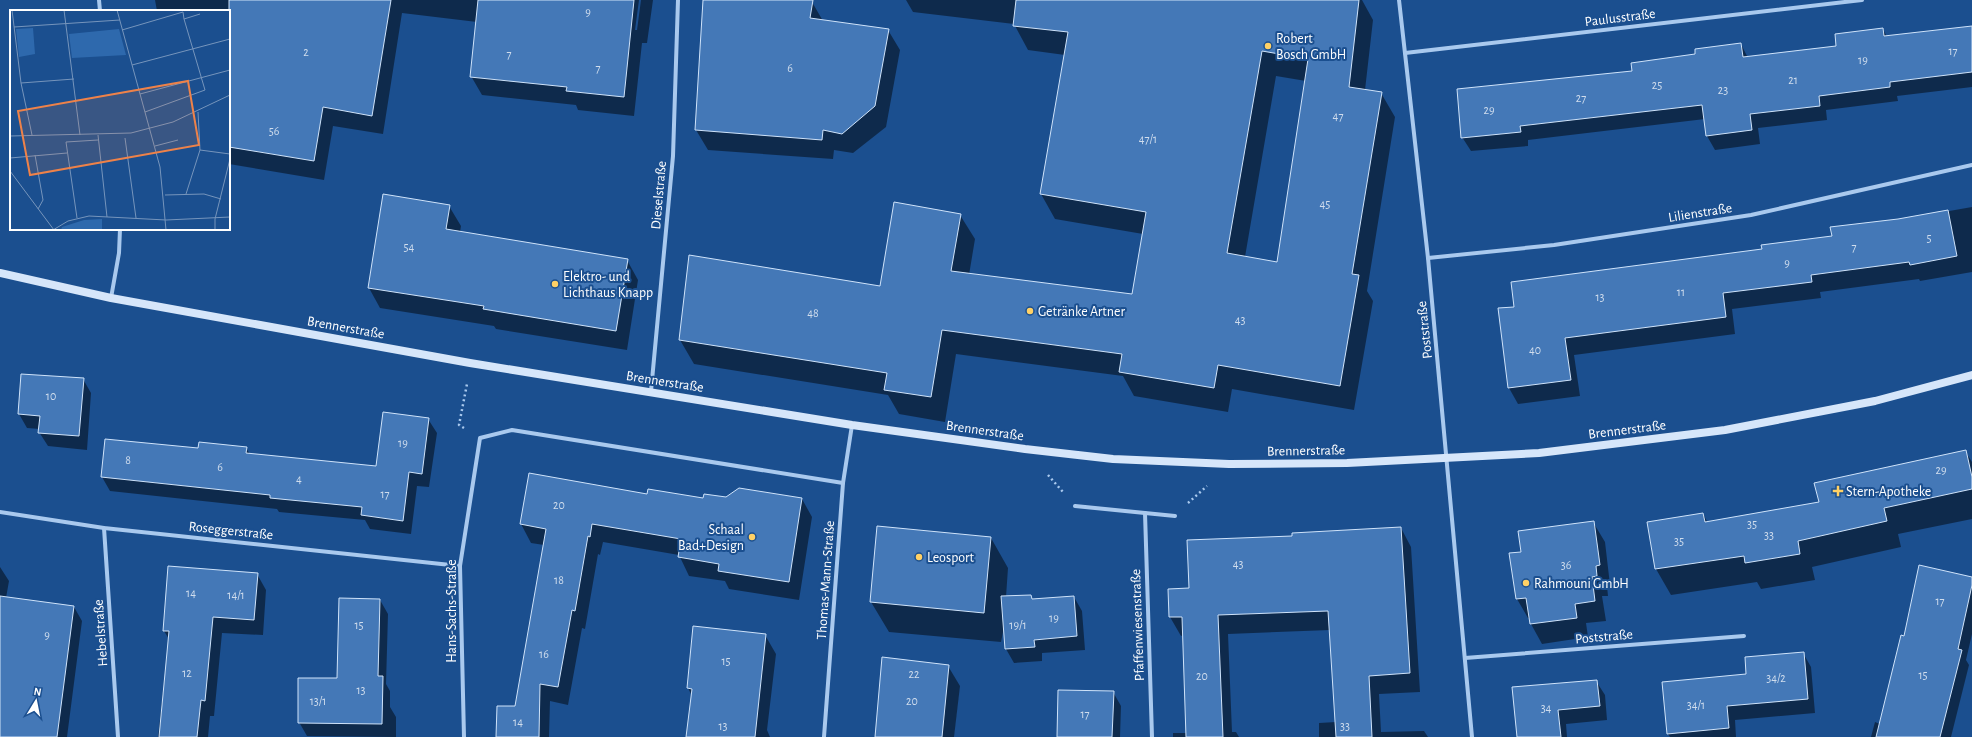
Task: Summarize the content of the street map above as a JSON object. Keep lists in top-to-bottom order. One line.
{"streets":{"main road":["Brennerstraße"],"street":["Paulusstraße","Dieselstraße","Lilienstraße","Poststraße","Roseggerstraße","Thomas-Mann-Straße","Hans-Sachs-Straße","Pfaffenwiesenstraße","Hebelstraße"]},"crossings":[["Paulusstraße","Poststraße"],["Dieselstraße","Brennerstraße"],["Lilienstraße","Poststraße"],["Brennerstraße","Poststraße"],["Brennerstraße","Thomas-Mann-Straße"],["Roseggerstraße","Hans-Sachs-Straße"],["Roseggerstraße","Hebelstraße"],["Thomas-Mann-Straße","Hans-Sachs-Straße"]],"places":{"other":["Robert Bosch GmbH","Elektro- und Lichthaus Knapp","Getränke Artner","Schaal Bad+Design","Leosport","Rahmouni GmbH"],"health":["Stern-Apotheke"]},"house_numbers":["9","17","2","7","19","7","6","21","25","23","27","29","47","56","47/1","45","5","54","7","9","11","13","48","43","40","10","19","8","6","29","4","17","20","35","33","35","43","36","18","14","14/1","17","19","15","19/1","9","16","15","12","22","15","20","34/2","13","13/1","20","34/1","34","17","14","13","33"],"north":"top"}
